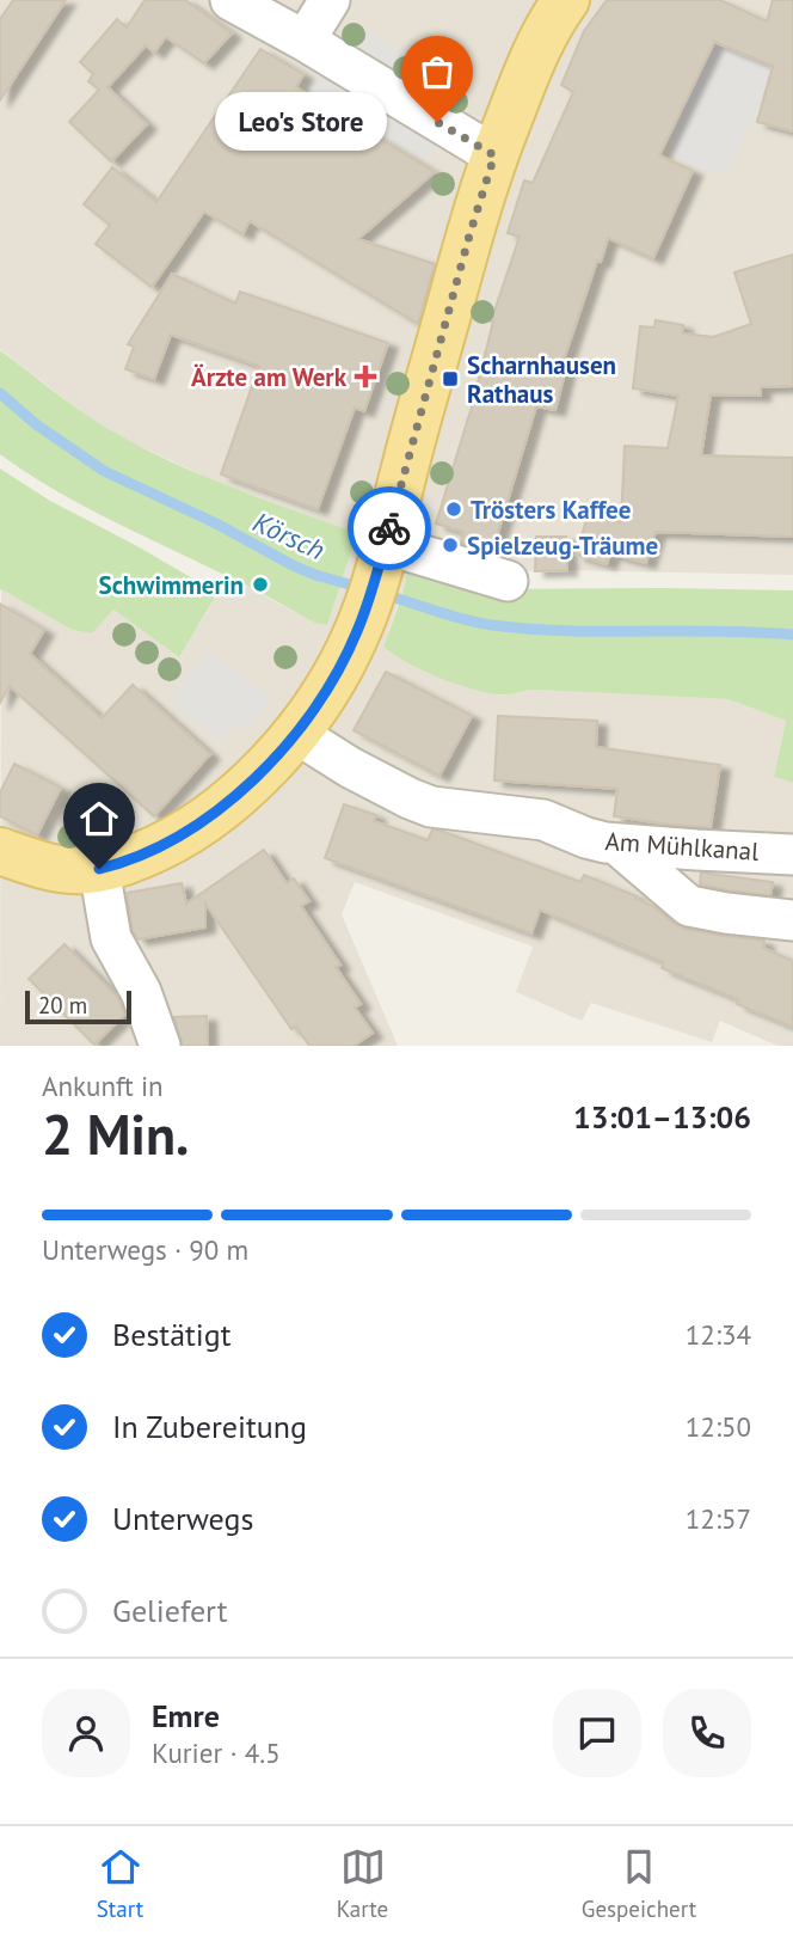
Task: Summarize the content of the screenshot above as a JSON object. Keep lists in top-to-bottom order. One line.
{"streets":{"street":["Am Mühlkanal"]},"water":["Körsch"],"places":{"other":["Leo's Store","Trösters Kaffee","Spielzeug-Träume","Schwimmerin"],"health":["Ärzte am Werk"],"transit":["Scharnhausen Rathaus"]},"scale_bar":"20 m","page":{"bubble":"Leo's Store","scale":"20 m","heading":["2 Min.","Ankunft in","13:01–13:06"],"panel":["Emre","Kurier · 4.5"],"bar":"Unterwegs · 90 m","list":[["Bestätigt","12:34"],["In Zubereitung","12:50"],["Unterwegs","12:57"],"Geliefert"],"tabs":["Start","Karte","Gespeichert"]}}
